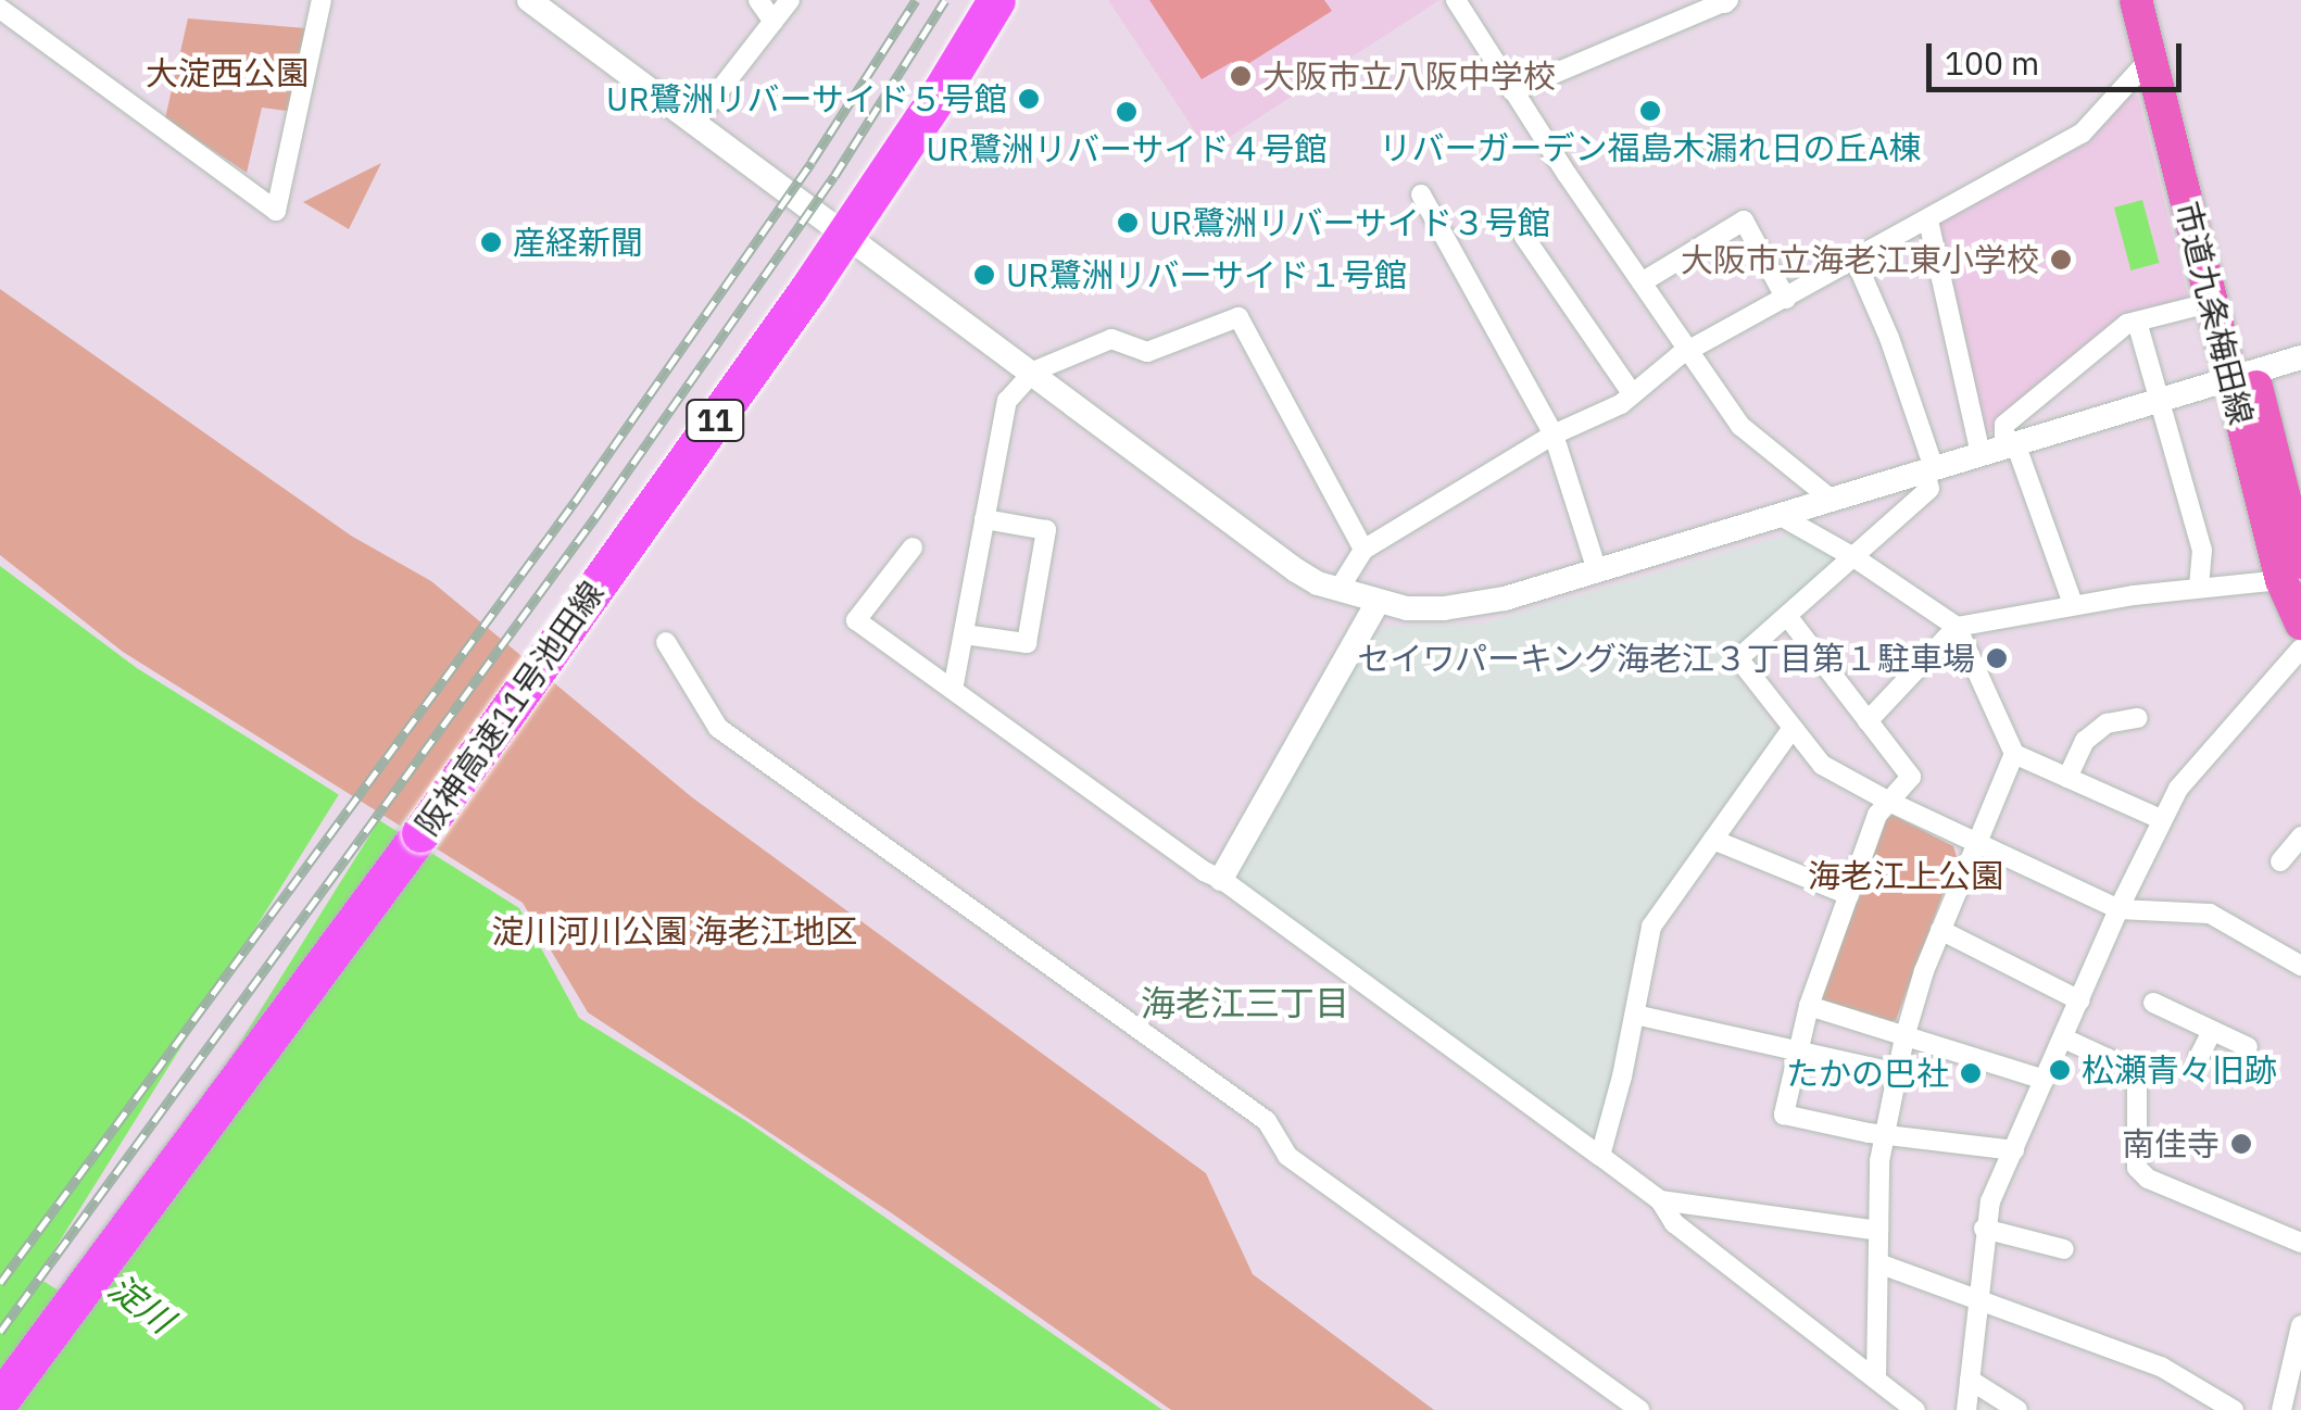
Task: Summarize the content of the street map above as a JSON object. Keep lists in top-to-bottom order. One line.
{"streets":{"highway":["11","阪神高速11号池田線"],"main road":["市道九条梅田線"]},"districts":["海老江三丁目"],"water":["淀川"],"parks":["大淀西公園","海老江上公園","淀川河川公園 海老江地区"],"places":["大阪市立八阪中学校","UR鷺洲リバーサイド５号館","リバーガーデン福島木漏れ日の丘A棟","UR鷺洲リバーサイド４号館","UR鷺洲リバーサイド３号館","産経新聞","大阪市立海老江東小学校","UR鷺洲リバーサイド１号館","セイワパーキング海老江３丁目第１駐車場","松瀬青々旧跡","たかの巴社","南佳寺"],"scale_bar":"100 m"}
